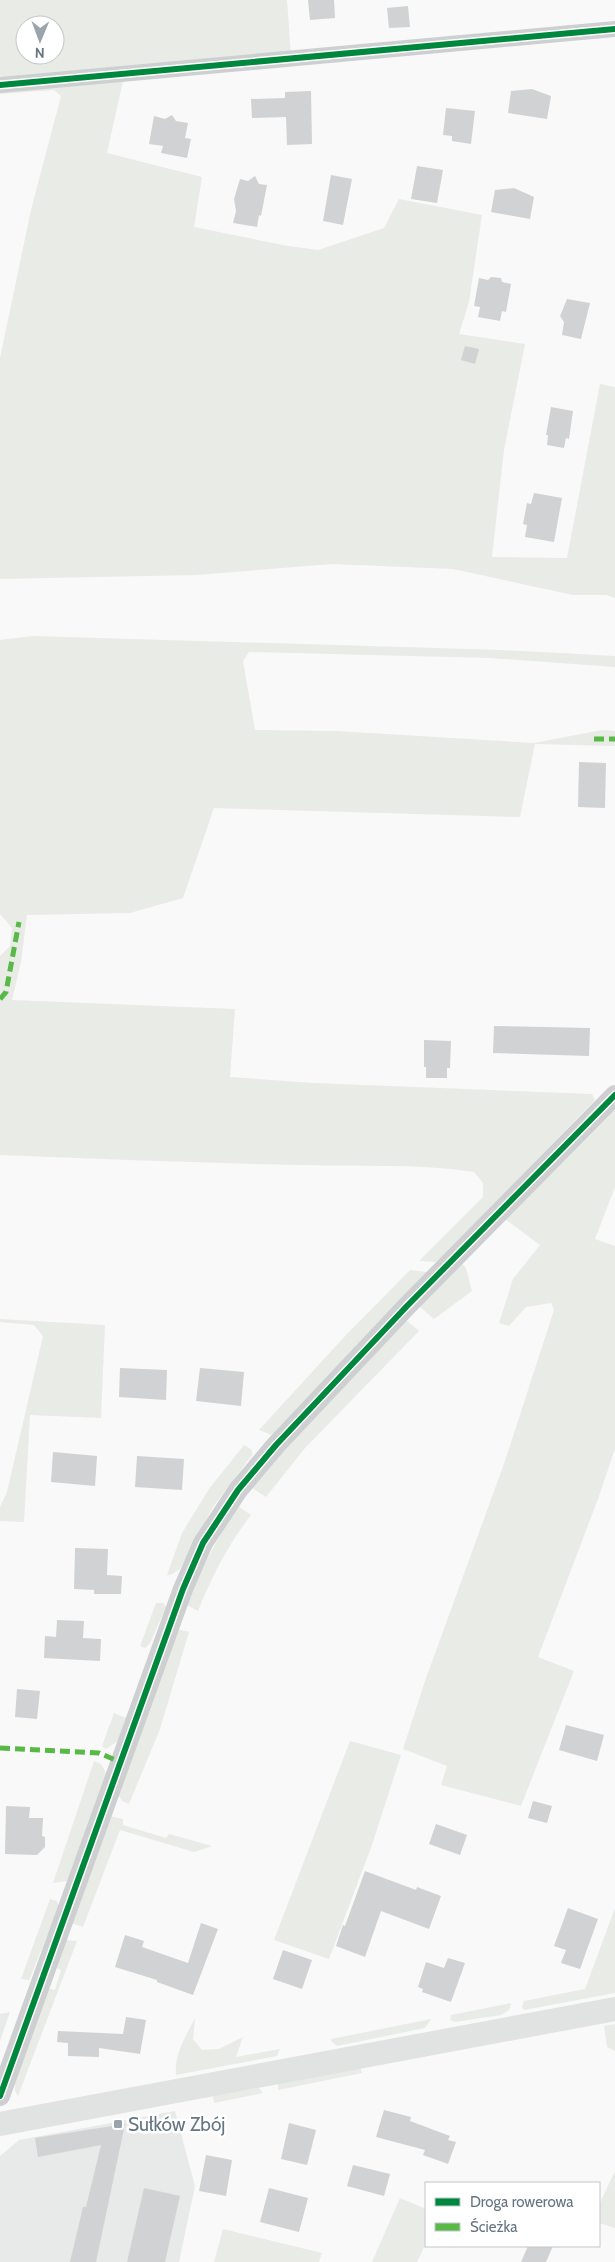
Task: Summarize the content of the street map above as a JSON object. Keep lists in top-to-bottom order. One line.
{"places":{"transit":["Sułków Zbój"]},"legend":["Droga rowerowa","Ścieżka"],"north":"bottom"}
